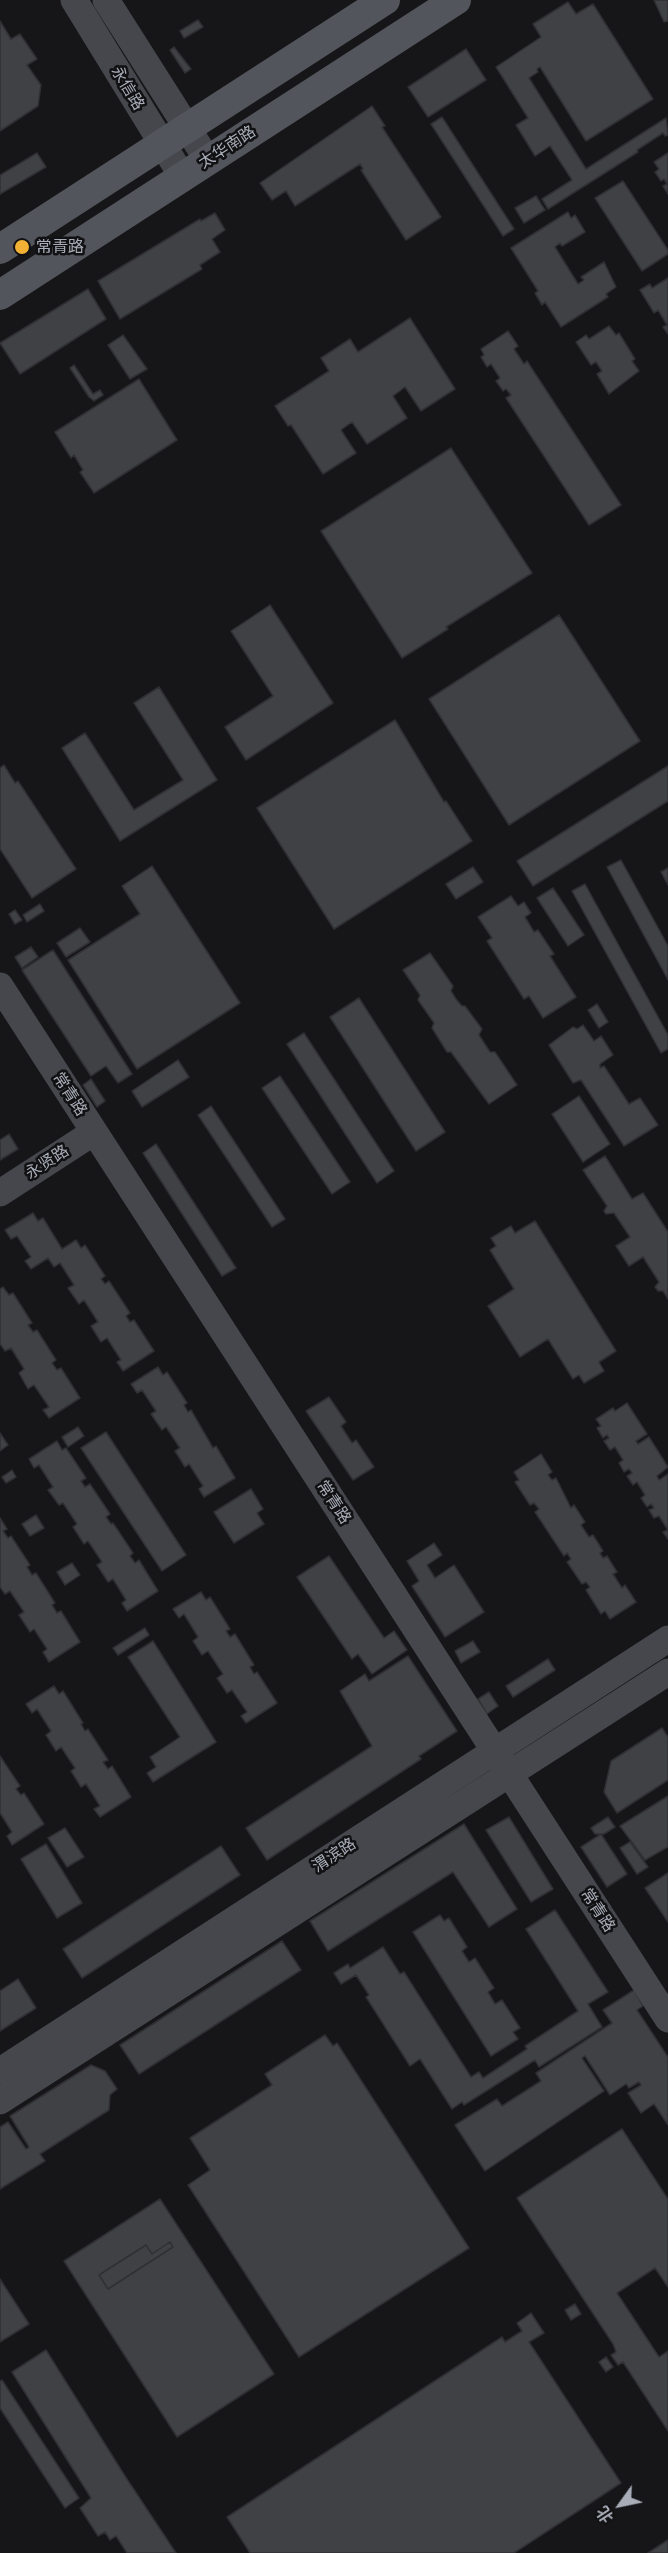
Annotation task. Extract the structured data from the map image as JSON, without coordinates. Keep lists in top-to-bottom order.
{
  "streets": {
    "main road": ["太华南路"],
    "street": [
      "永信路",
      "常青路",
      "永贤路",
      "渭滨路"
    ]
  },
  "crossings": [
    ["永信路", "太华南路"],
    ["常青路", "永贤路"],
    ["常青路", "渭滨路"]
  ],
  "places": ["常青路"],
  "north": "bottom left"
}
